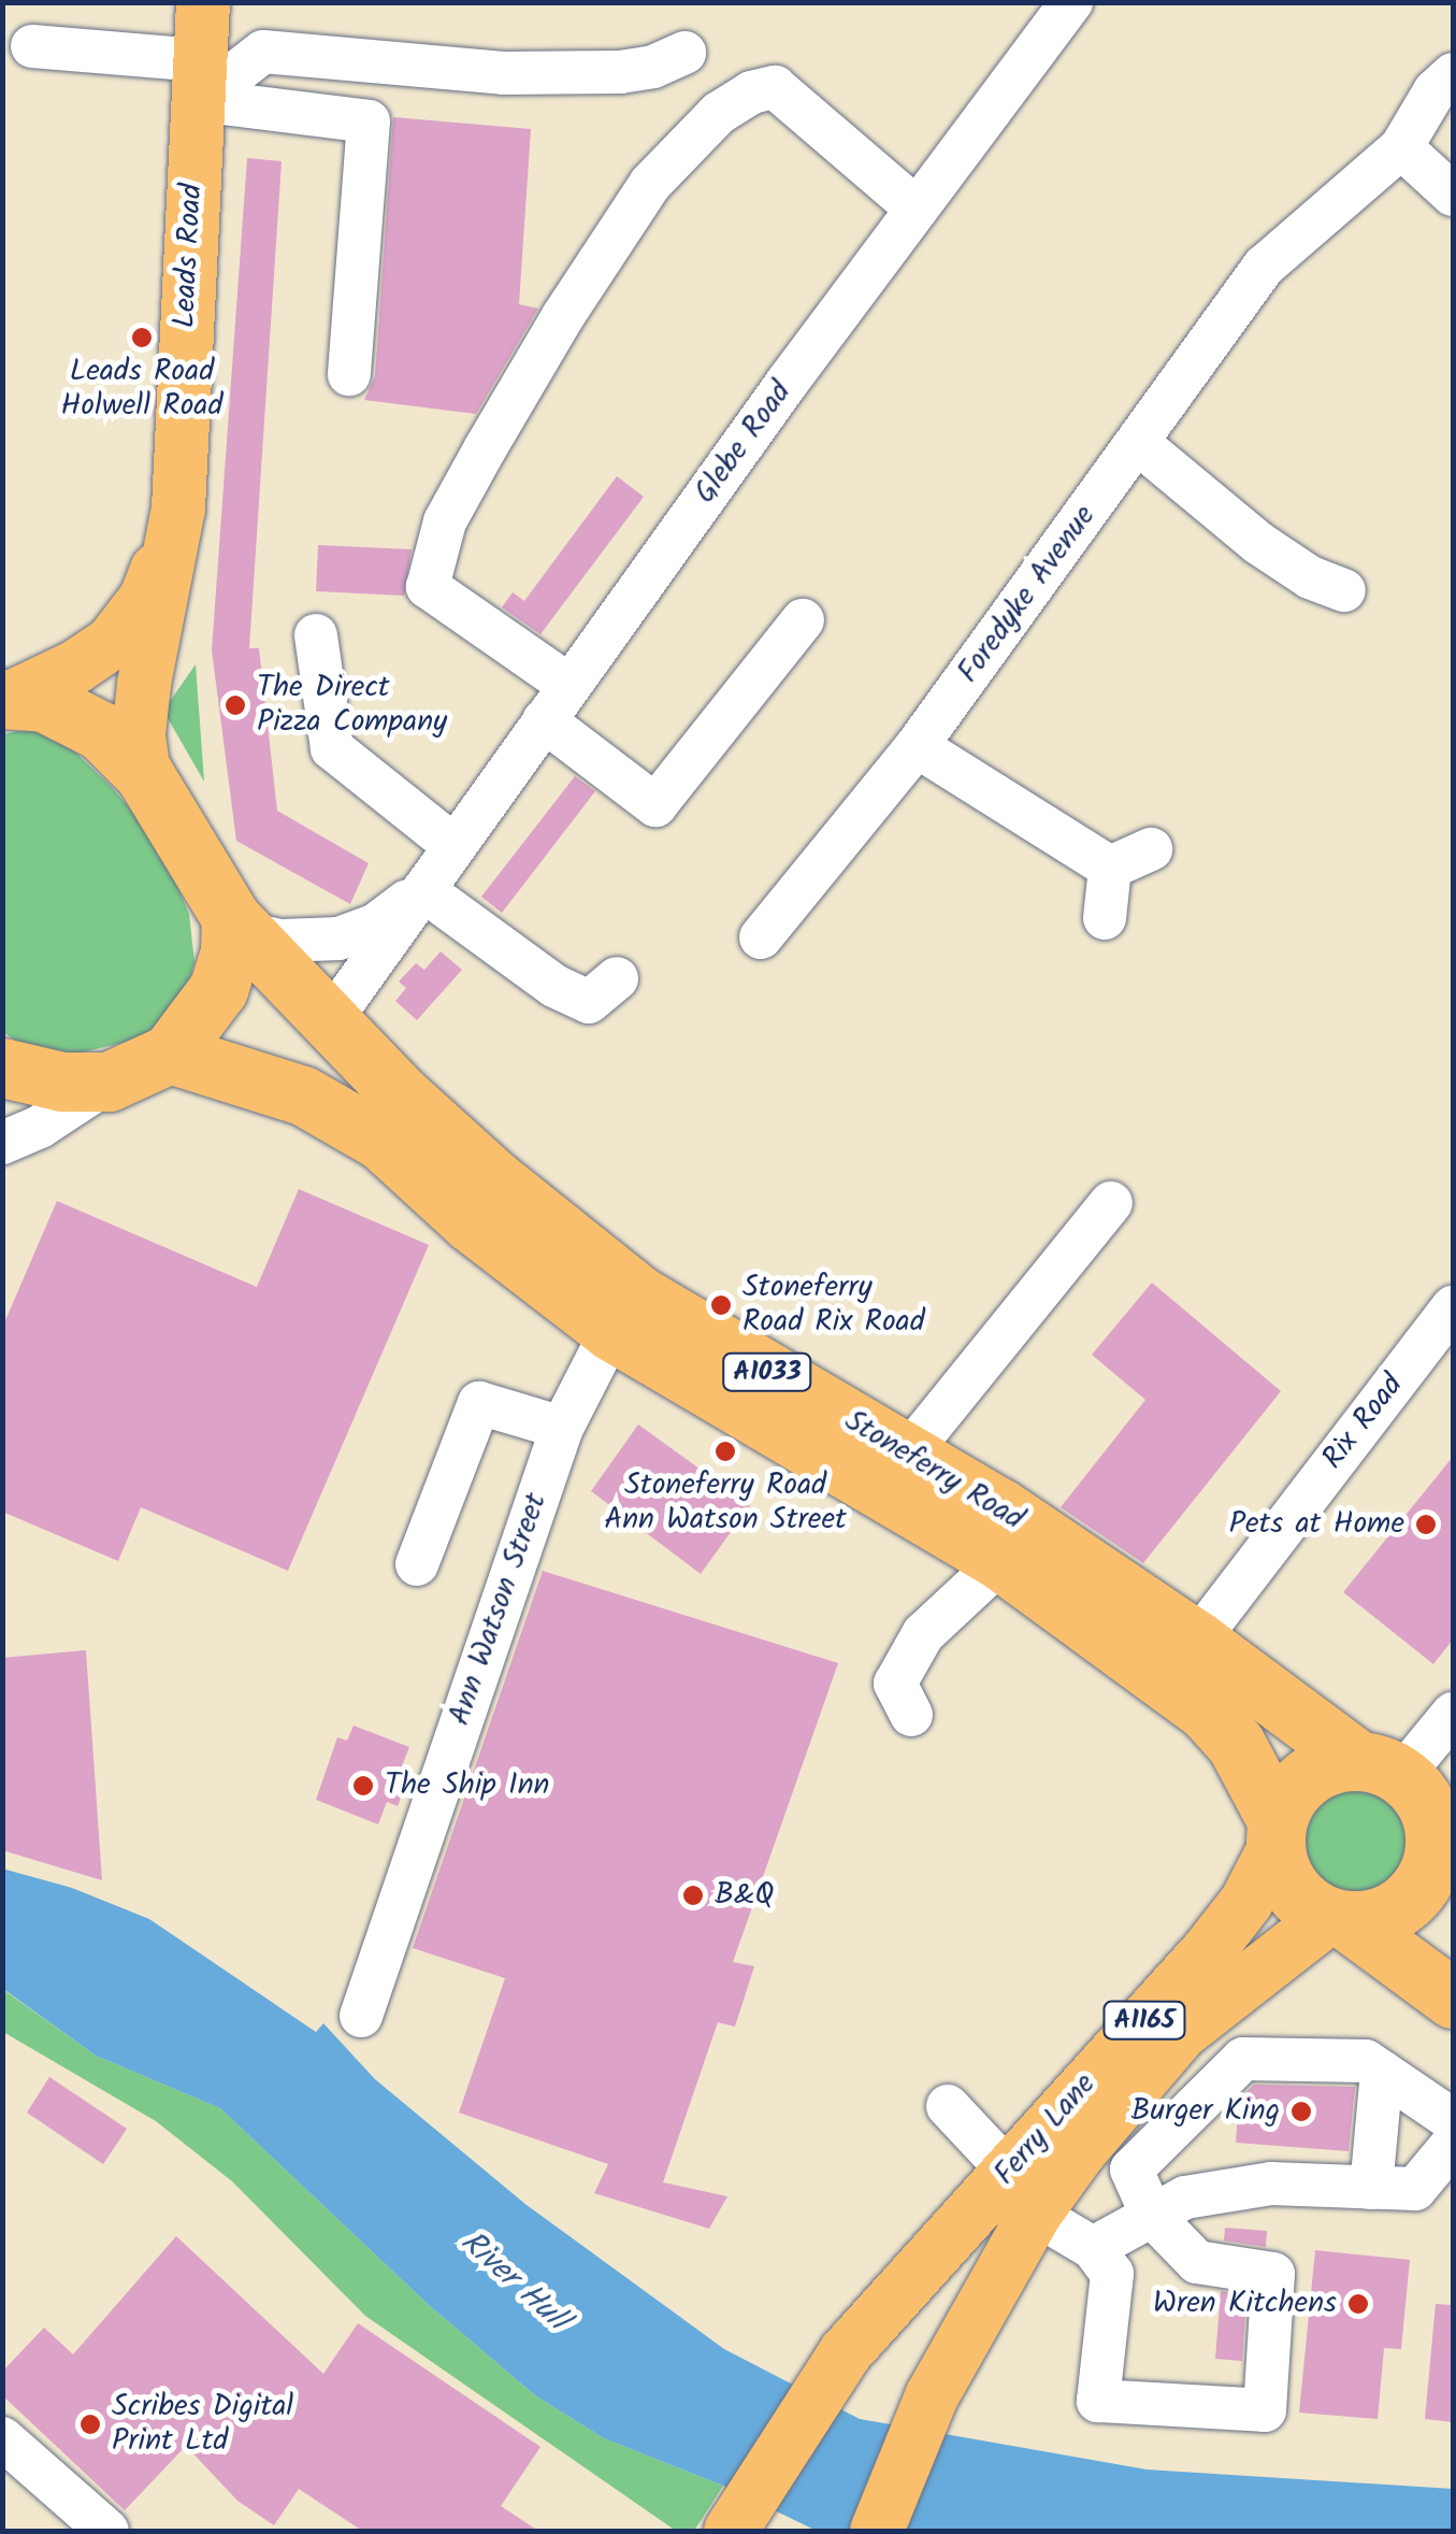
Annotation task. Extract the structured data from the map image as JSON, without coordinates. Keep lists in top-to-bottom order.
{
  "streets": {
    "highway": ["A1033", "Stoneferry Road"],
    "main road": ["Leads Road", "A1165", "Ferry Lane"],
    "street": [
      "Glebe Road",
      "Foredyke Avenue",
      "Rix Road",
      "Ann Watson Street"
    ]
  },
  "crossings": [
    ["Leads Road", "A1033"],
    ["Glebe Road", "A1033"],
    ["Glebe Road", "Stoneferry Road"],
    ["A1033", "Stoneferry Road"],
    ["Rix Road", "Stoneferry Road"],
    ["Stoneferry Road", "Ann Watson Street"],
    ["Stoneferry Road", "Ferry Lane"]
  ],
  "water": ["River Hull"],
  "places": [
    "Leads Road Holwell Road",
    "The Direct Pizza Company",
    "Stoneferry Road Rix Road",
    "Stoneferry Road Ann Watson Street",
    "Pets at Home",
    "The Ship Inn",
    "B&Q",
    "Burger King",
    "Wren Kitchens",
    "Scribes Digital Print Ltd"
  ]
}
